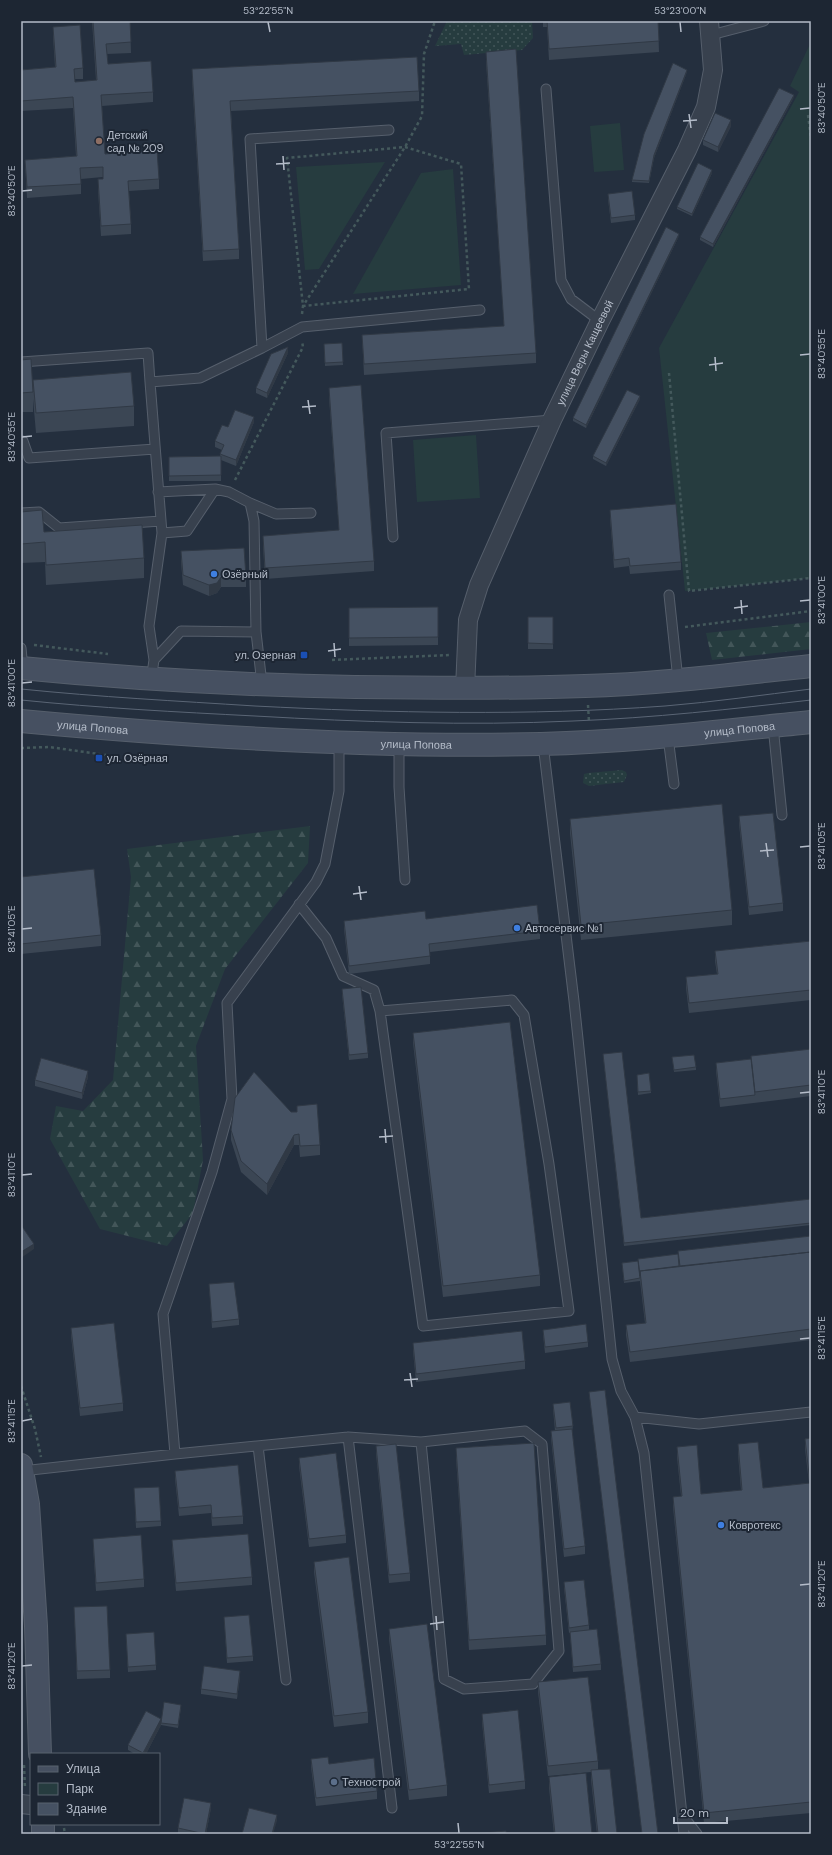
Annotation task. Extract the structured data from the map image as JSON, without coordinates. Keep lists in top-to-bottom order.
{
  "streets": {
    "main road": ["улица Попова"],
    "street": ["улица Веры Кащеевой"]
  },
  "places": {
    "other": [
      "Детский сад № 209",
      "Озёрный",
      "Автосервис №1",
      "Ковротекс",
      "Технострой"
    ],
    "transit": ["ул. Озерная", "ул. Озёрная"]
  },
  "legend": ["Улица", "Парк", "Здание"],
  "scale_bar": "20 m",
  "coordinates": [
    "53°22'55\"N",
    "53°23'00\"N",
    "83°40'50\"E",
    "83°40'55\"E",
    "83°41'00\"E",
    "83°41'05\"E",
    "83°41'10\"E",
    "83°41'15\"E",
    "83°41'20\"E"
  ]
}
